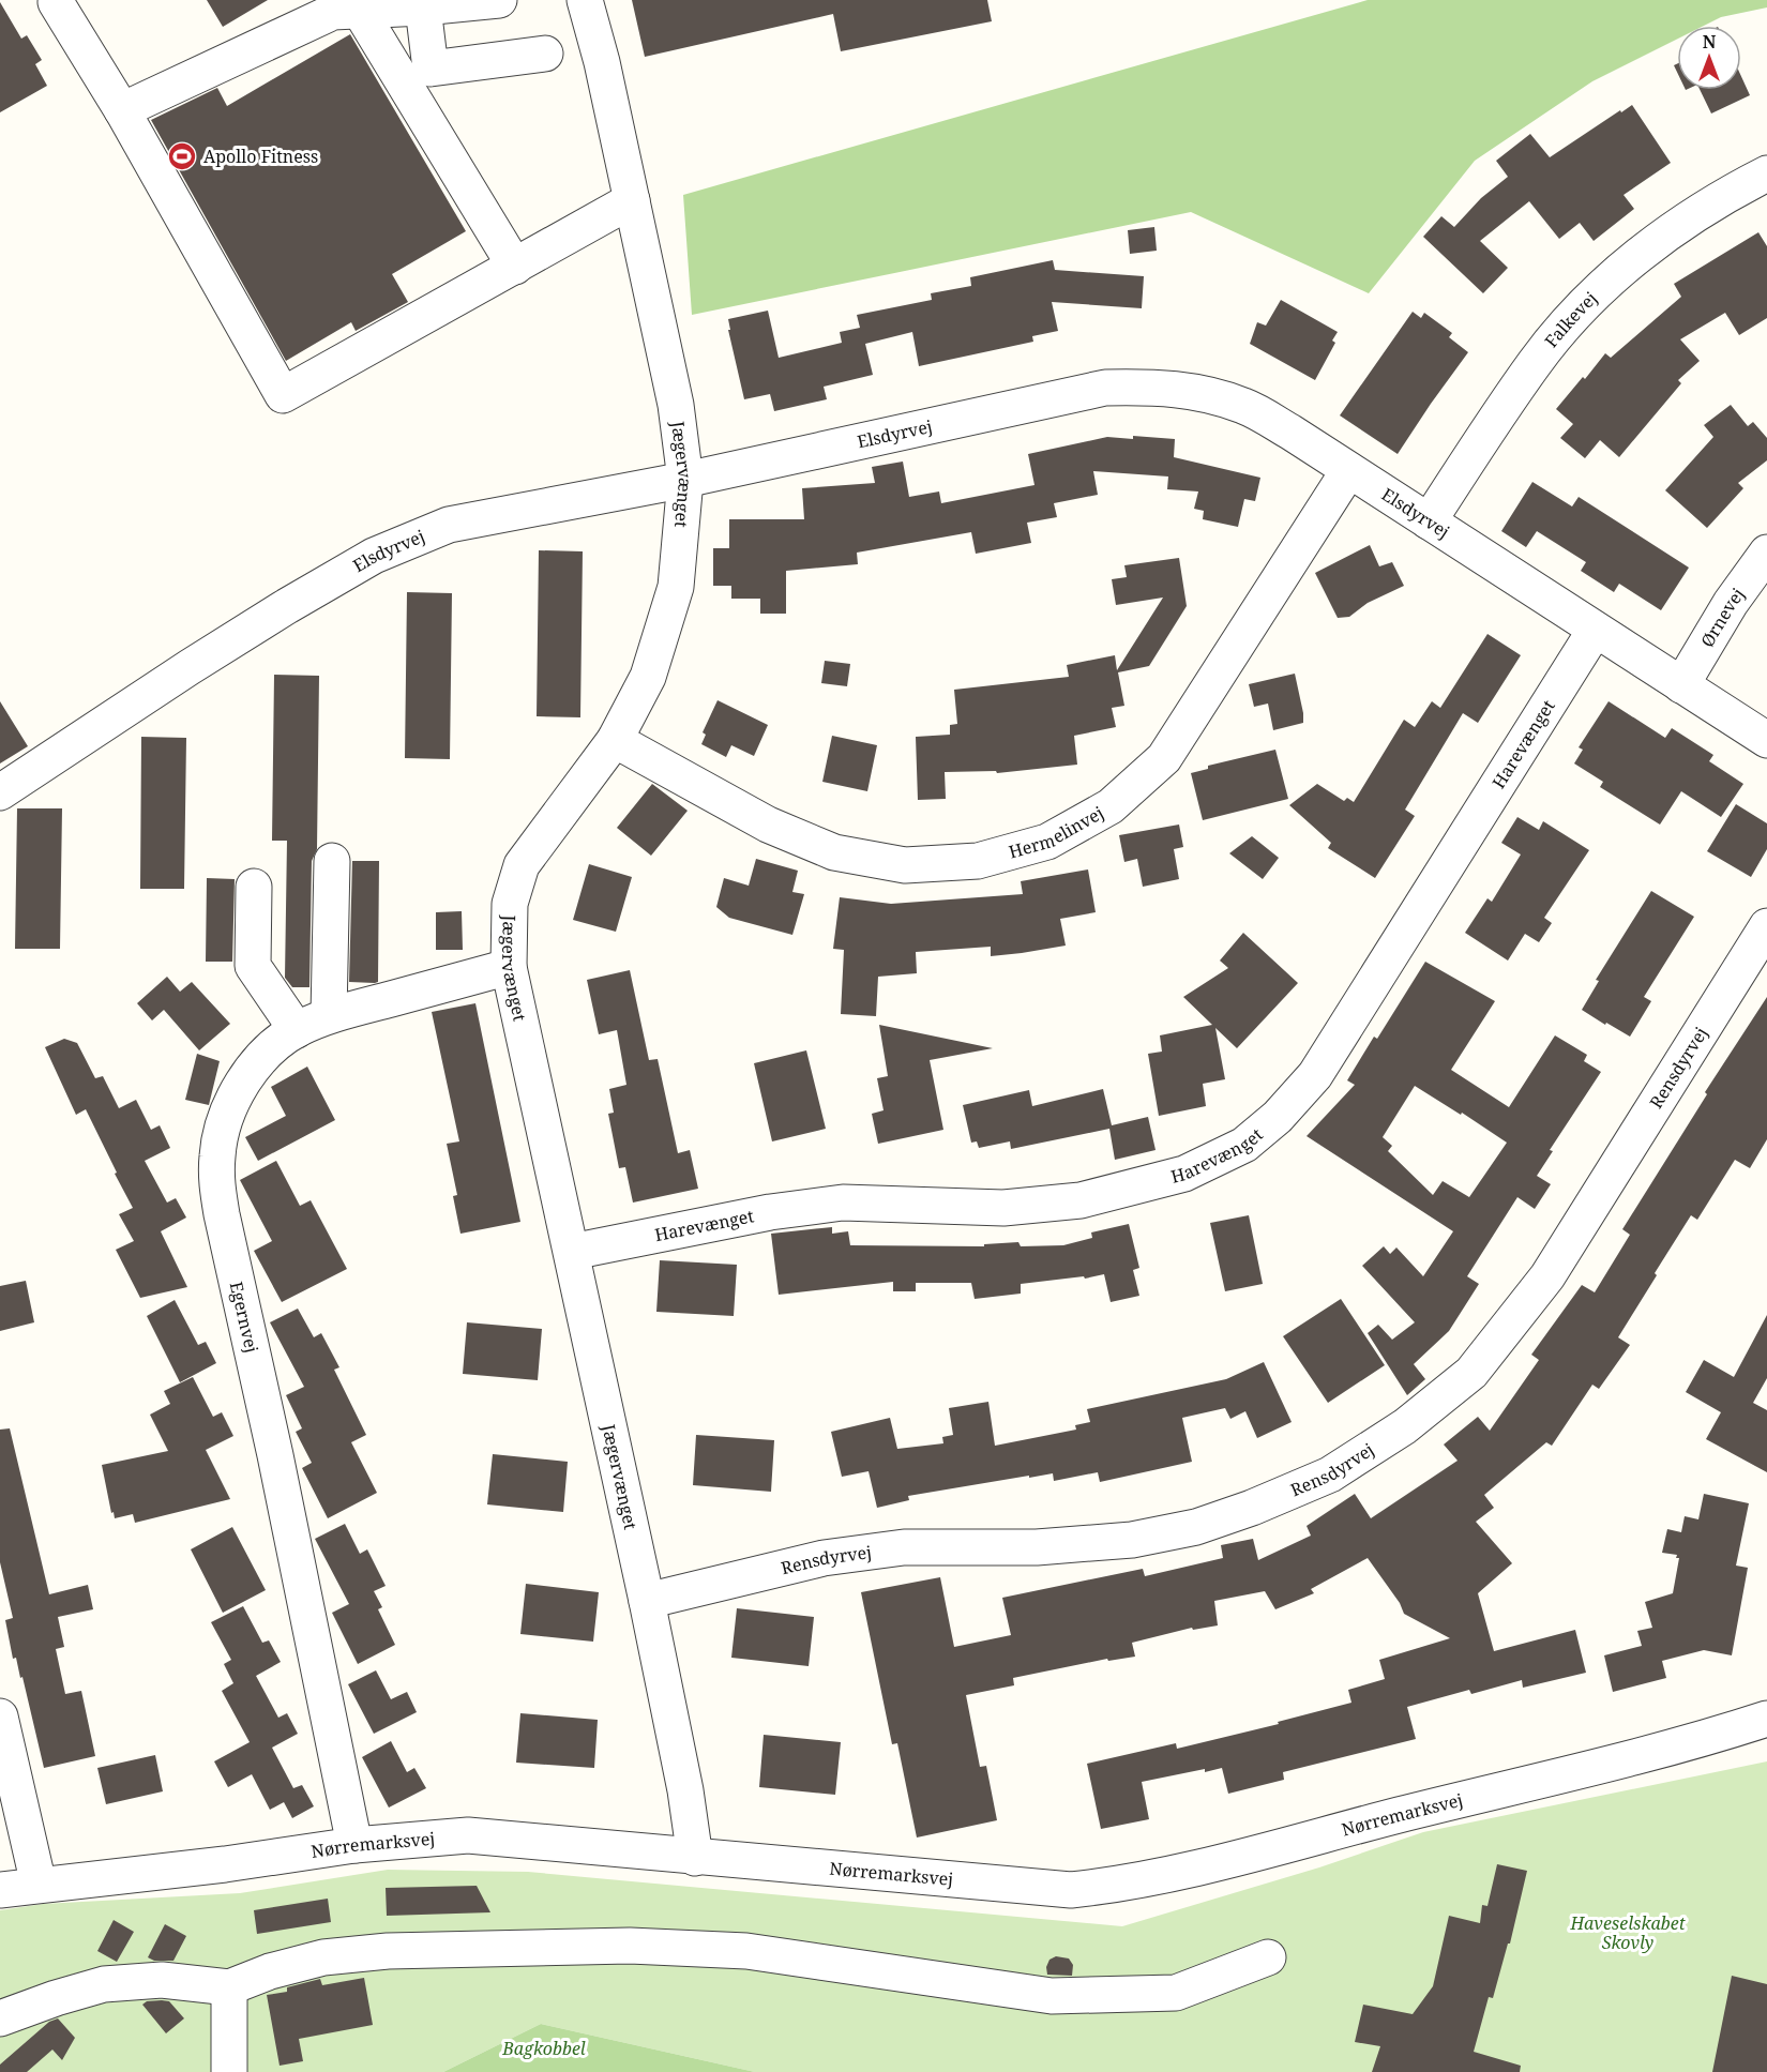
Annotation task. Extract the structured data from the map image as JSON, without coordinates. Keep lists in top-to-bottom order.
{
  "streets": {
    "street": [
      "Falkevej",
      "Elsdyrvej",
      "Jægervænget",
      "Ørnevej",
      "Harevænget",
      "Hermelinvej",
      "Rensdyrvej",
      "Egernvej",
      "Nørremarksvej"
    ]
  },
  "crossings": [
    ["Falkevej", "Elsdyrvej"],
    ["Elsdyrvej", "Jægervænget"],
    ["Elsdyrvej", "Ørnevej"],
    ["Elsdyrvej", "Harevænget"],
    ["Elsdyrvej", "Hermelinvej"],
    ["Jægervænget", "Harevænget"],
    ["Jægervænget", "Hermelinvej"],
    ["Jægervænget", "Rensdyrvej"],
    ["Jægervænget", "Egernvej"],
    ["Jægervænget", "Nørremarksvej"],
    ["Egernvej", "Nørremarksvej"]
  ],
  "parks": ["Haveselskabet Skovly", "Bagkobbel"],
  "places": {
    "sports": ["Apollo Fitness"]
  },
  "north": "top"
}
